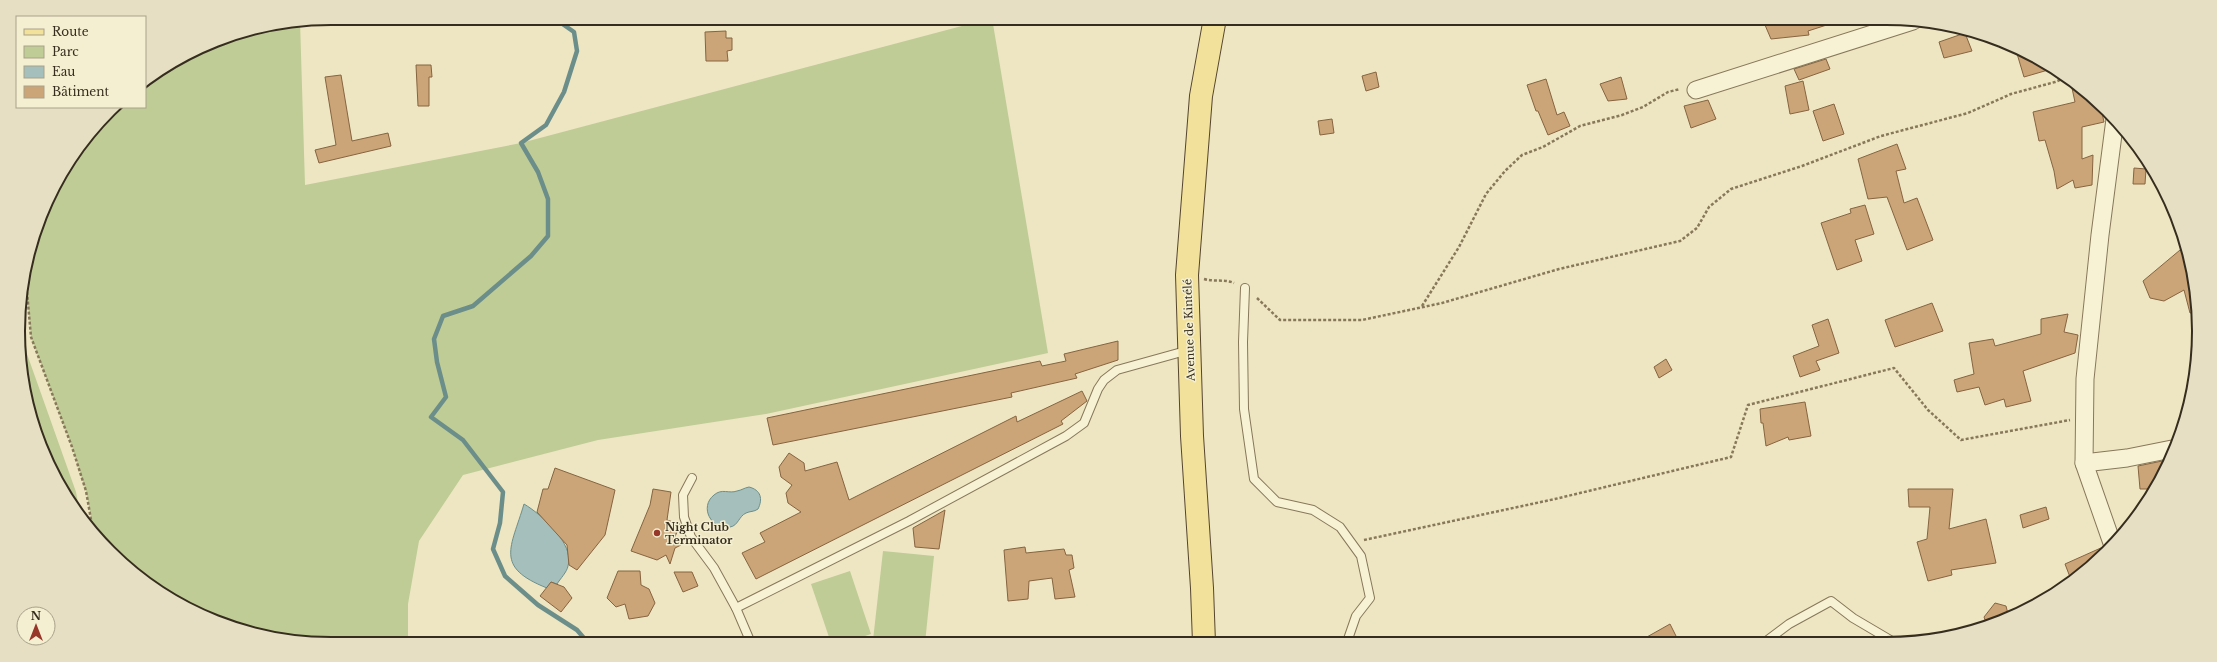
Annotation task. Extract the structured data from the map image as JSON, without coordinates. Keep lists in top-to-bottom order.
{
  "streets": {
    "main road": ["Avenue de Kintélé"]
  },
  "places": ["Night Club Terminator"],
  "legend": [
    "Route",
    "Parc",
    "Eau",
    "Bâtiment"
  ],
  "north": "top"
}
